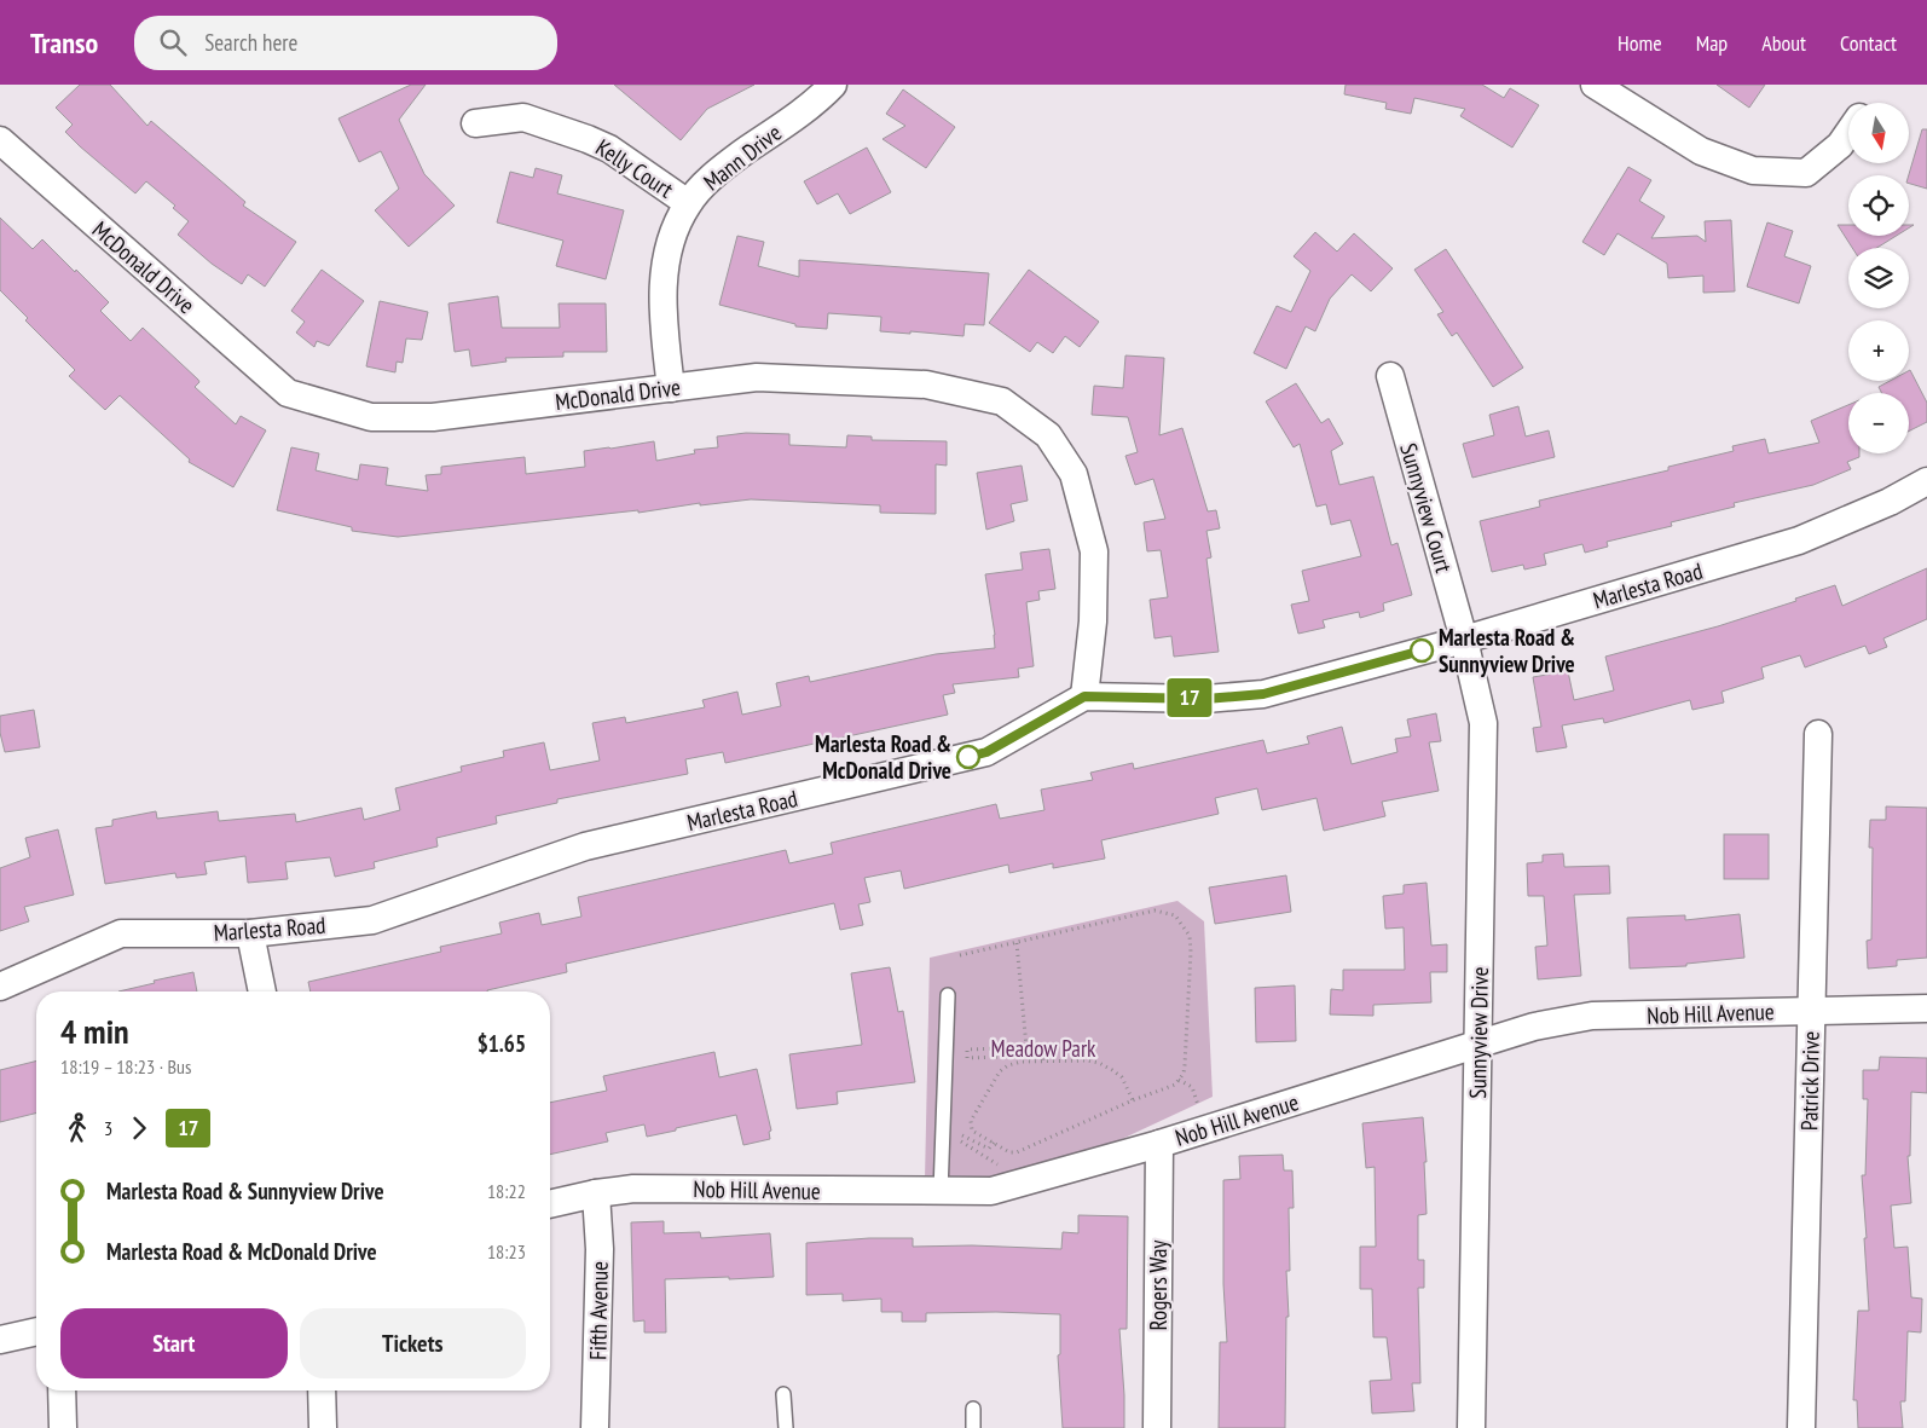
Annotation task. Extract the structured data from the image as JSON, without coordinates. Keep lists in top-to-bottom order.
{
  "streets": {
    "street": [
      "Mann Drive",
      "Kelly Court",
      "McDonald Drive",
      "Sunnyview Court",
      "Marlesta Road",
      "Nob Hill Avenue",
      "Sunnyview Drive",
      "Patrick Drive",
      "Rogers Way",
      "Fifth Avenue"
    ]
  },
  "crossings": [
    ["Mann Drive", "Kelly Court"],
    ["Mann Drive", "McDonald Drive"],
    ["McDonald Drive", "Marlesta Road"],
    ["Sunnyview Court", "Marlesta Road"],
    ["Sunnyview Court", "Sunnyview Drive"],
    ["Marlesta Road", "Sunnyview Drive"],
    ["Nob Hill Avenue", "Sunnyview Drive"],
    ["Nob Hill Avenue", "Patrick Drive"],
    ["Nob Hill Avenue", "Rogers Way"],
    ["Nob Hill Avenue", "Fifth Avenue"]
  ],
  "parks": ["Meadow Park"],
  "places": ["Marlesta Road & Sunnyview Drive", "Marlesta Road & McDonald Drive"],
  "lines": ["bus line 17"],
  "north": "bottom",
  "page": {
    "header": "Transo",
    "search": "Search here",
    "nav": [
      "Home",
      "Map",
      "About",
      "Contact"
    ],
    "on_map": "17",
    "map_buttons": ["+", "−"],
    "heading": ["4 min", "18:19 – 18:23 · Bus", "$1.65"],
    "legs": ["3", "17"],
    "list": [
      {
        "name": "Marlesta Road & Sunnyview Drive",
        "value": "18:22"
      },
      {
        "name": "Marlesta Road & McDonald Drive",
        "value": "18:23"
      }
    ],
    "buttons": ["Start", "Tickets"]
  }
}
